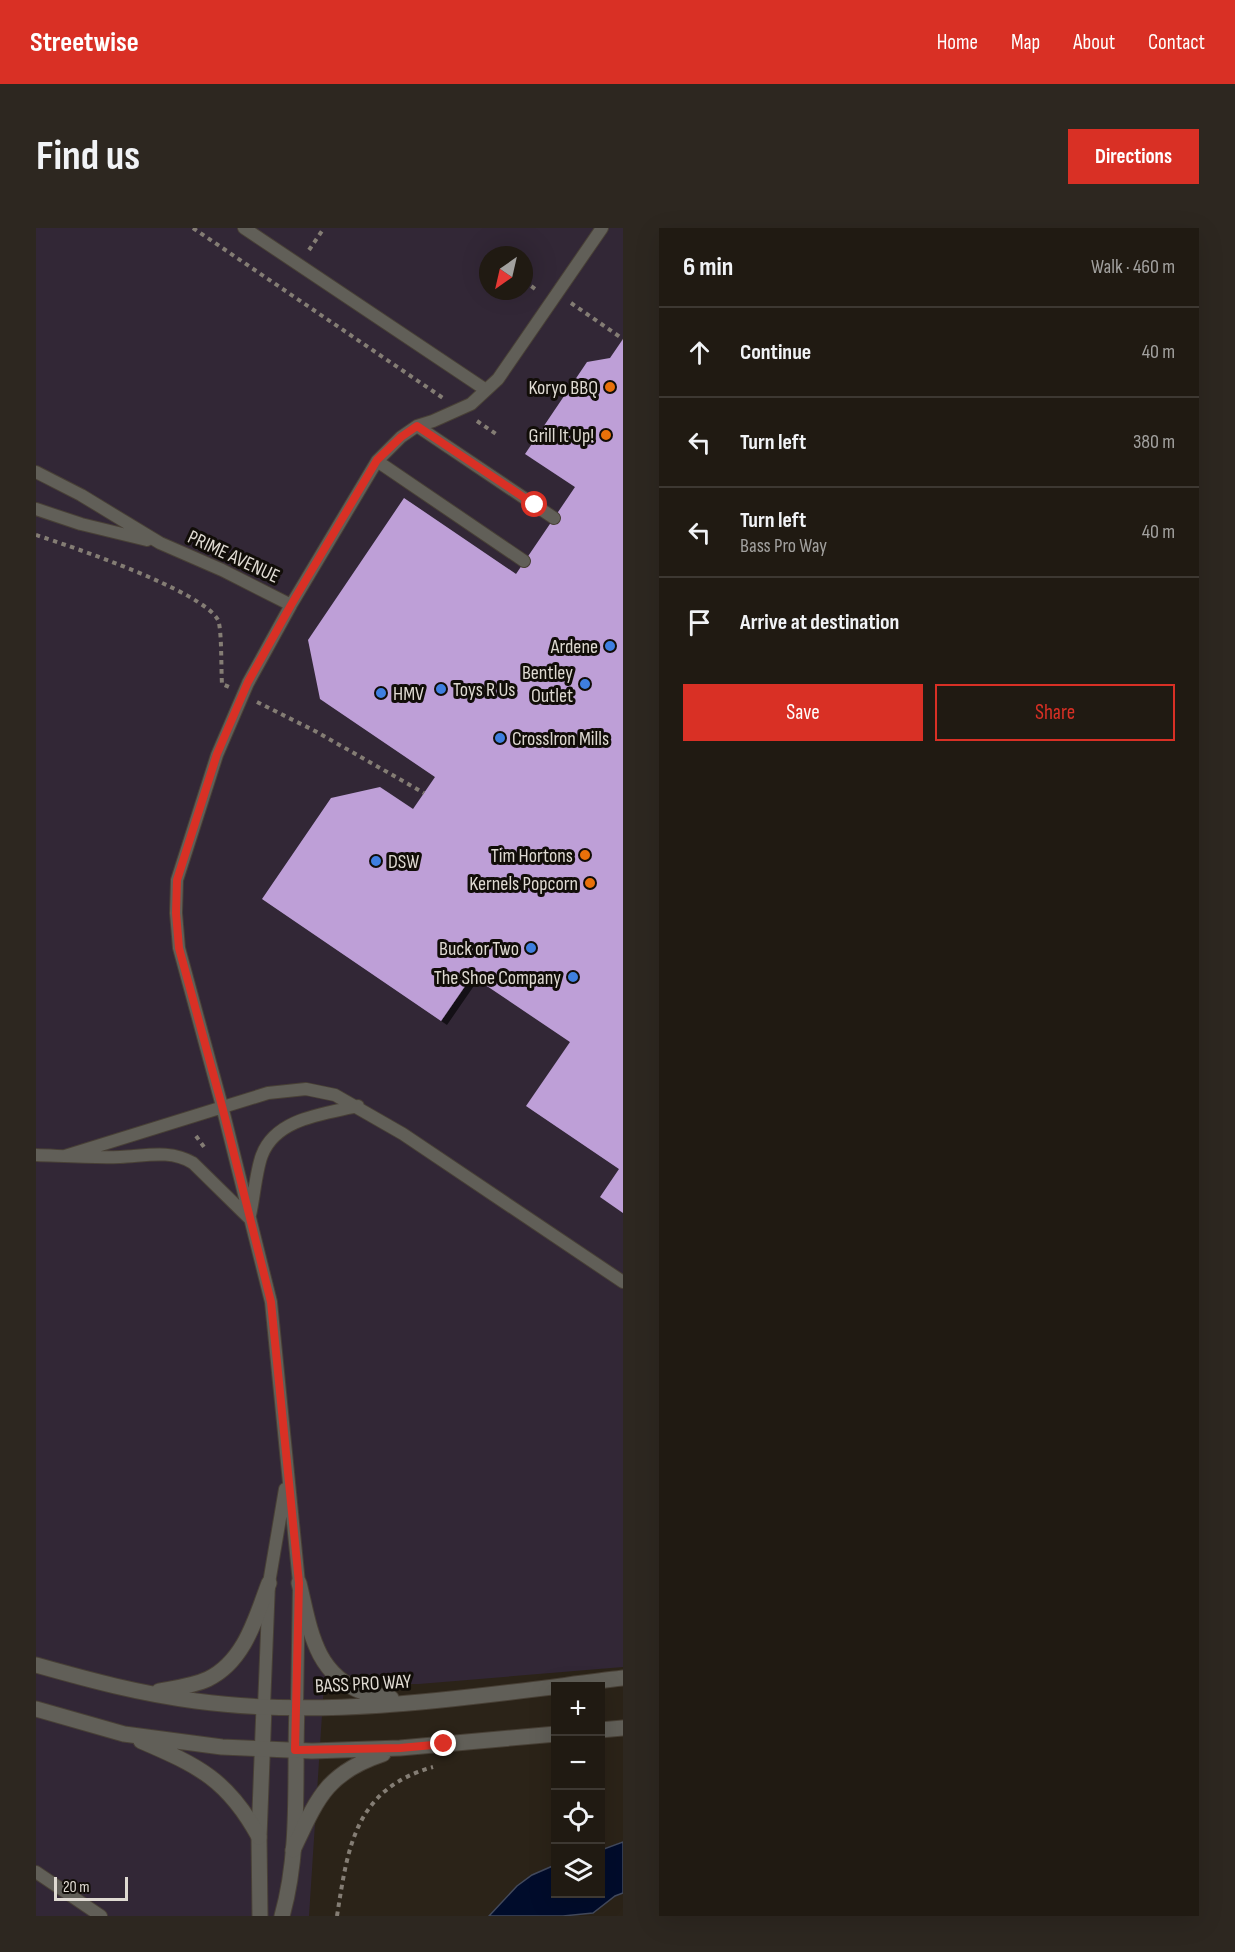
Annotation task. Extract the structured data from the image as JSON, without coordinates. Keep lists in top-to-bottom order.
{
  "streets": {
    "street": ["BASS PRO WAY"],
    "lane": ["PRIME AVENUE"]
  },
  "places": [
    "Koryo BBQ",
    "Grill It Up!",
    "Ardene",
    "Bentley Outlet",
    "Toys R Us",
    "HMV",
    "CrossIron Mills",
    "Tim Hortons",
    "DSW",
    "Kernels Popcorn",
    "Buck or Two",
    "The Shoe Company"
  ],
  "scale_bar": "20 m",
  "north": "bottom left",
  "page": {
    "header": "Streetwise",
    "nav": [
      "Home",
      "Map",
      "About",
      "Contact"
    ],
    "buttons": [
      "Directions",
      ["Save", "Share"]
    ],
    "title": "Find us",
    "heading": ["6 min", "Walk · 460 m"],
    "list": [
      ["Continue", "40 m"],
      ["Turn left", "380 m"],
      ["Turn left", "Bass Pro Way", "40 m"],
      "Arrive at destination"
    ],
    "map_buttons": ["+", "−"],
    "scale": "20 m"
  }
}
